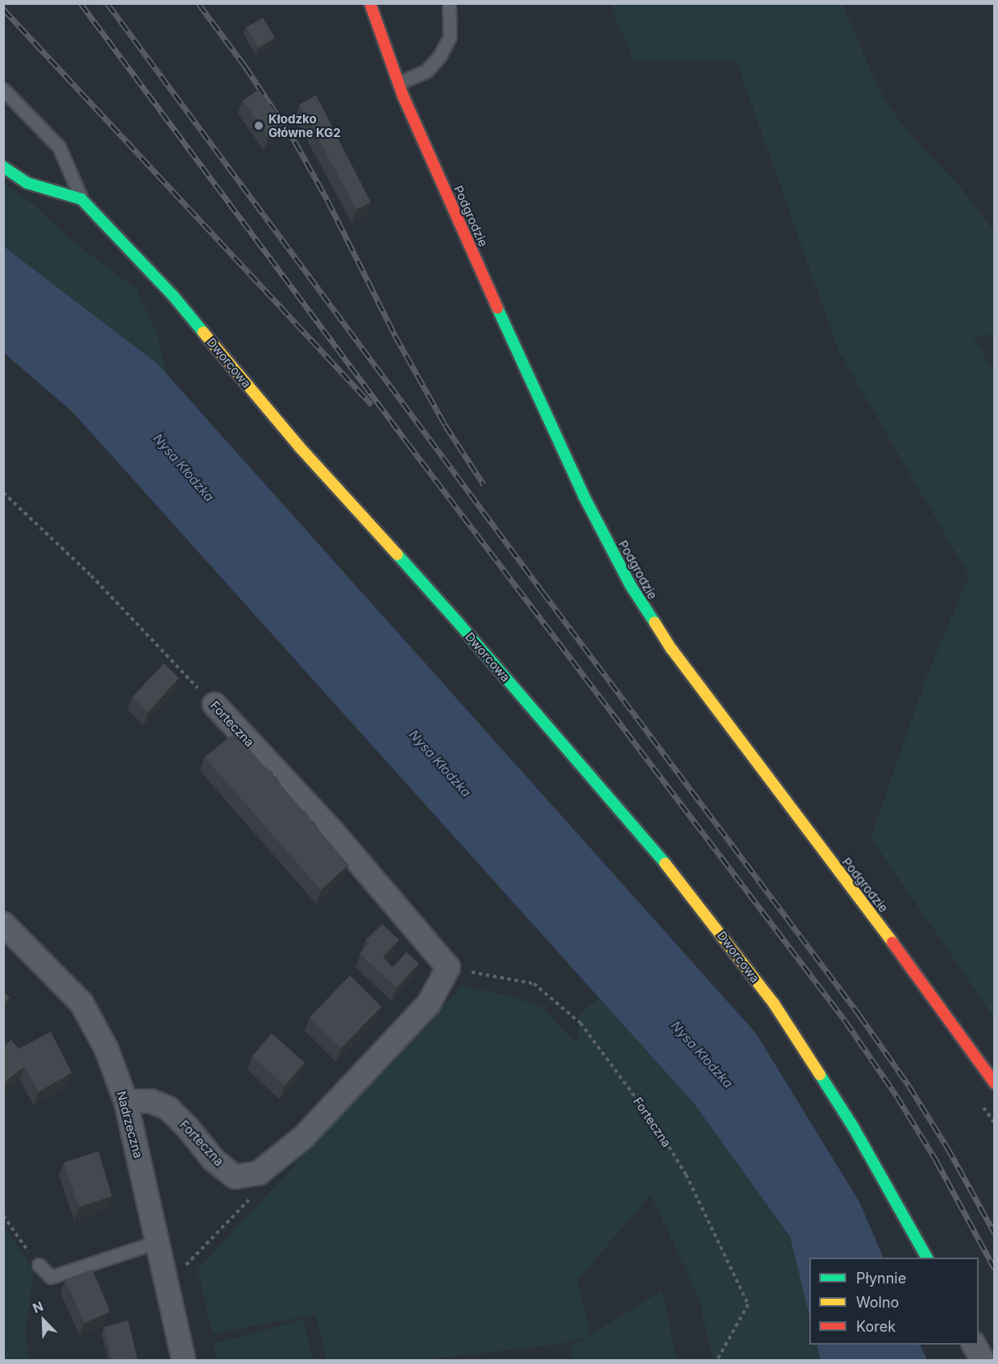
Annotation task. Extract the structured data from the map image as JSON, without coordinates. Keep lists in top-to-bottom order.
{
  "streets": {
    "street": [
      "Podgrodzie",
      "Dworcowa",
      "Forteczna",
      "Nadrzeczna"
    ]
  },
  "crossings": [
    ["Forteczna", "Nadrzeczna"]
  ],
  "water": ["Nysa Kłodzka"],
  "places": ["Kłodzko Główne KG2"],
  "legend": ["Płynnie", "Wolno", "Korek"],
  "north": "top left"
}
